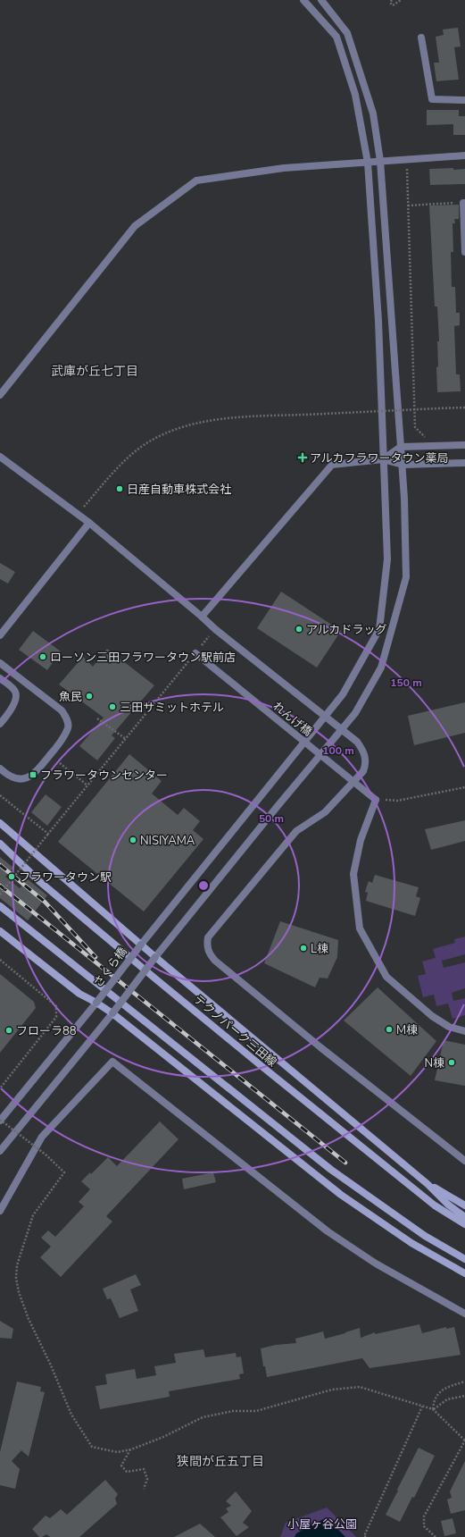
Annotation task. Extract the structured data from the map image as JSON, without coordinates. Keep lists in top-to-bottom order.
{
  "streets": {
    "main road": ["テクノパーク三田線"],
    "street": ["れんげ橋", "さくら橋"]
  },
  "districts": ["武庫が丘七丁目", "狭間が丘五丁目"],
  "parks": ["小屋ヶ谷公園"],
  "places": {
    "health": ["アルカフラワータウン薬局"],
    "other": [
      "日産自動車株式会社",
      "アルカドラッグ",
      "ローソン三田フラワータウン駅前店",
      "魚民",
      "三田サミットホテル",
      "NISIYAMA",
      "フラワータウン駅",
      "L棟",
      "M棟",
      "フローラ88",
      "N棟"
    ],
    "transit": ["フラワータウンセンター"]
  },
  "rings": ["150 m", "100 m", "50 m"]
}
